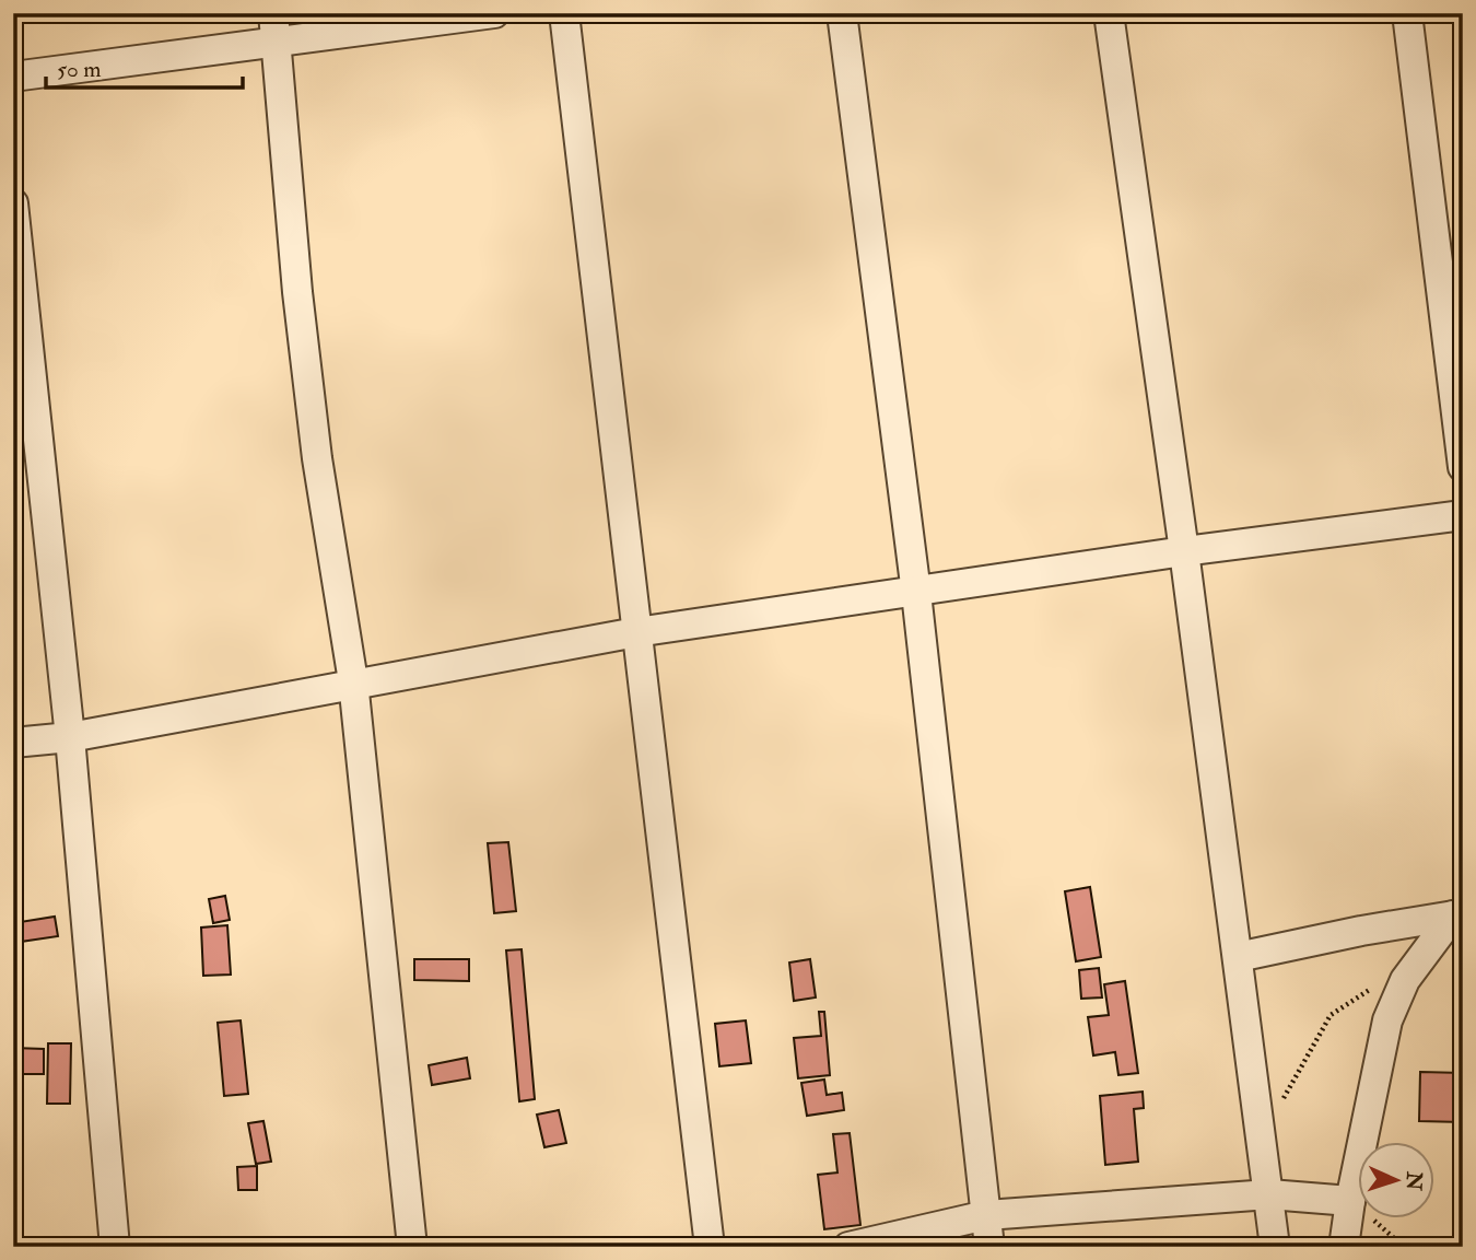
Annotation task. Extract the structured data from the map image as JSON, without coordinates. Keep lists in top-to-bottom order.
{
  "scale_bar": "50 m",
  "north": "right"
}
